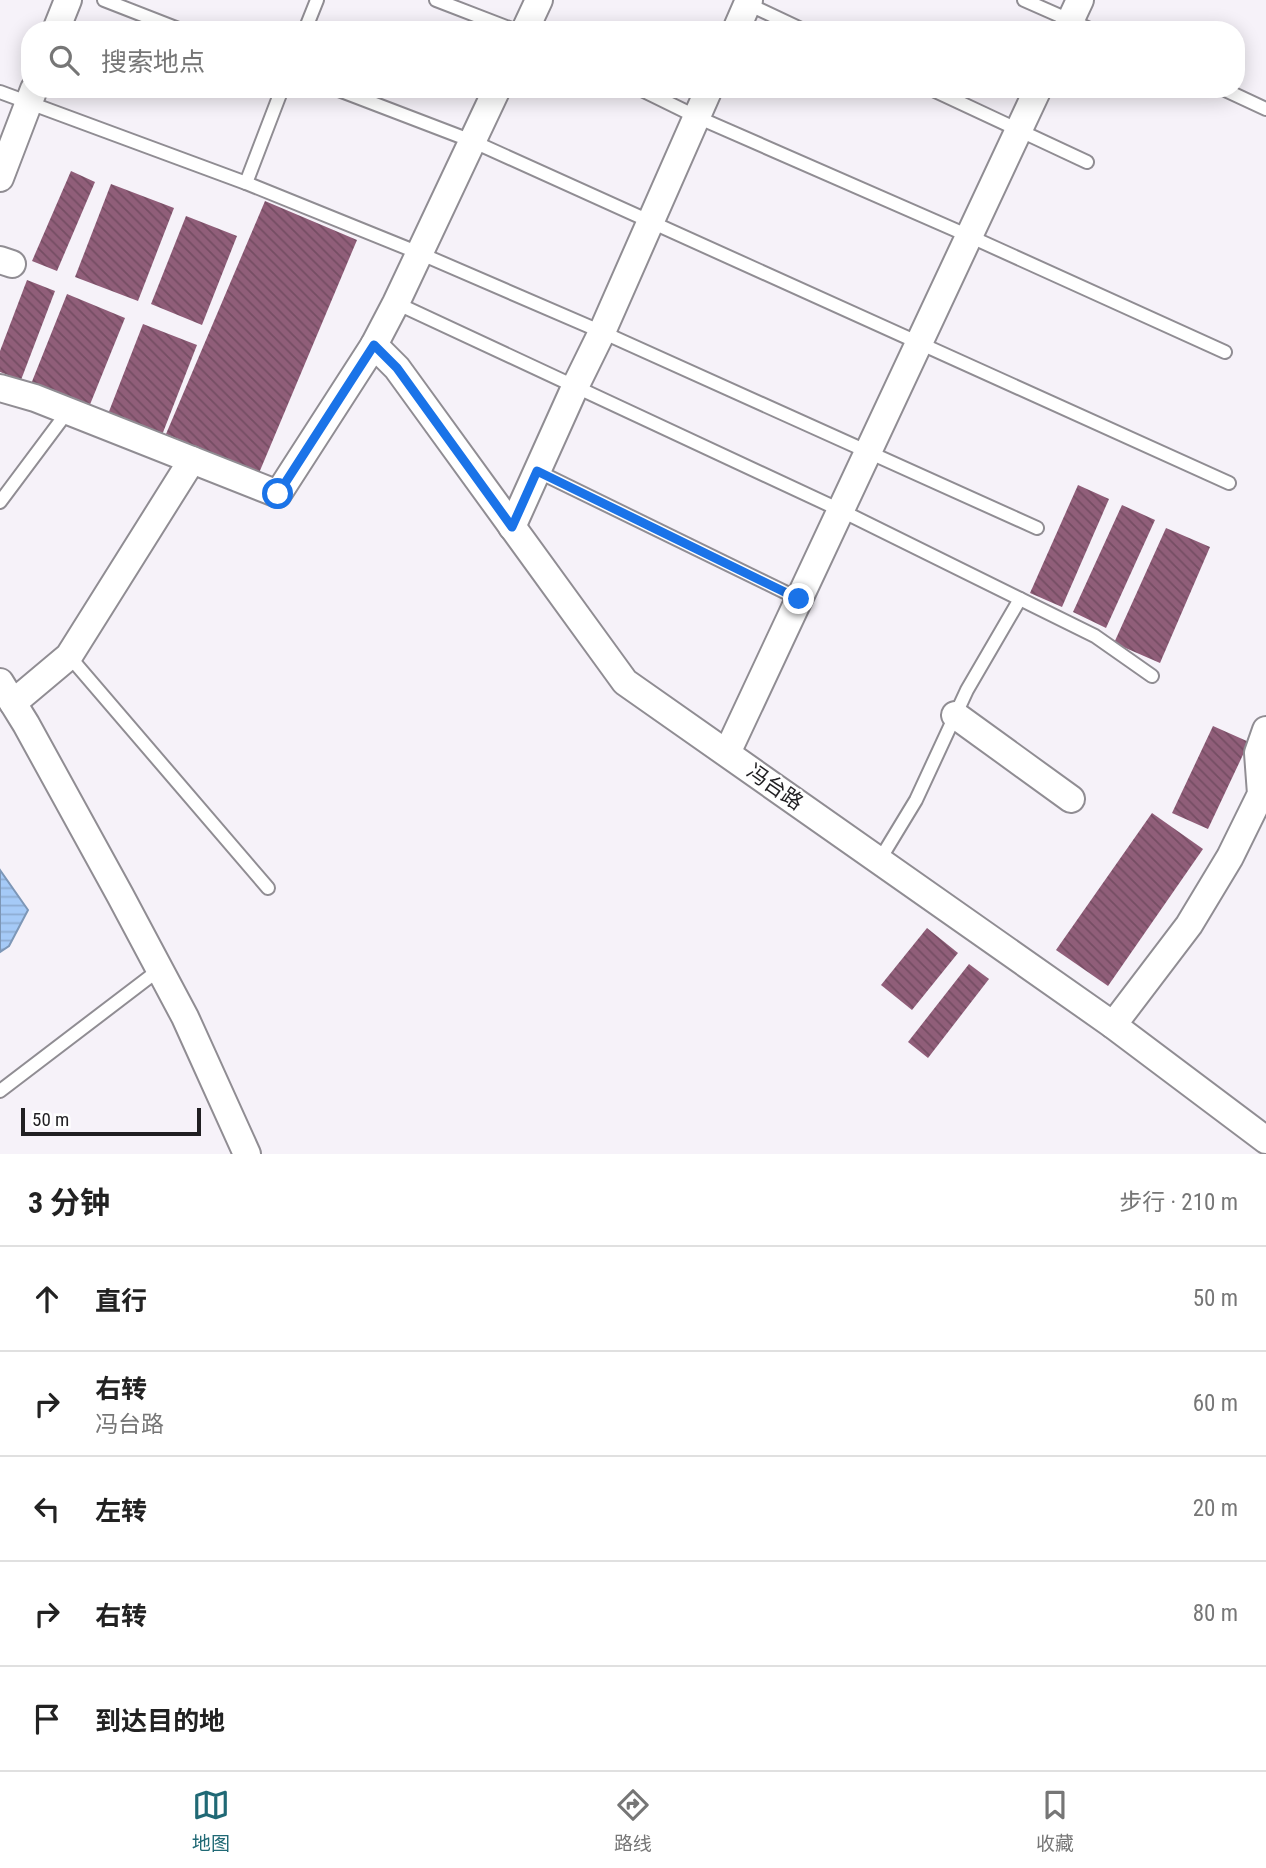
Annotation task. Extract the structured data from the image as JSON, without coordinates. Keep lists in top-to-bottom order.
{
  "streets": {
    "street": ["冯台路"]
  },
  "scale_bar": "50 m",
  "page": {
    "search": "搜索地点",
    "scale": "50 m",
    "heading": ["3 分钟", "步行 · 210 m"],
    "list": [
      ["直行", "50 m"],
      ["右转", "冯台路", "60 m"],
      ["左转", "20 m"],
      ["右转", "80 m"],
      "到达目的地"
    ],
    "nav": ["地图", "路线", "收藏"]
  }
}
